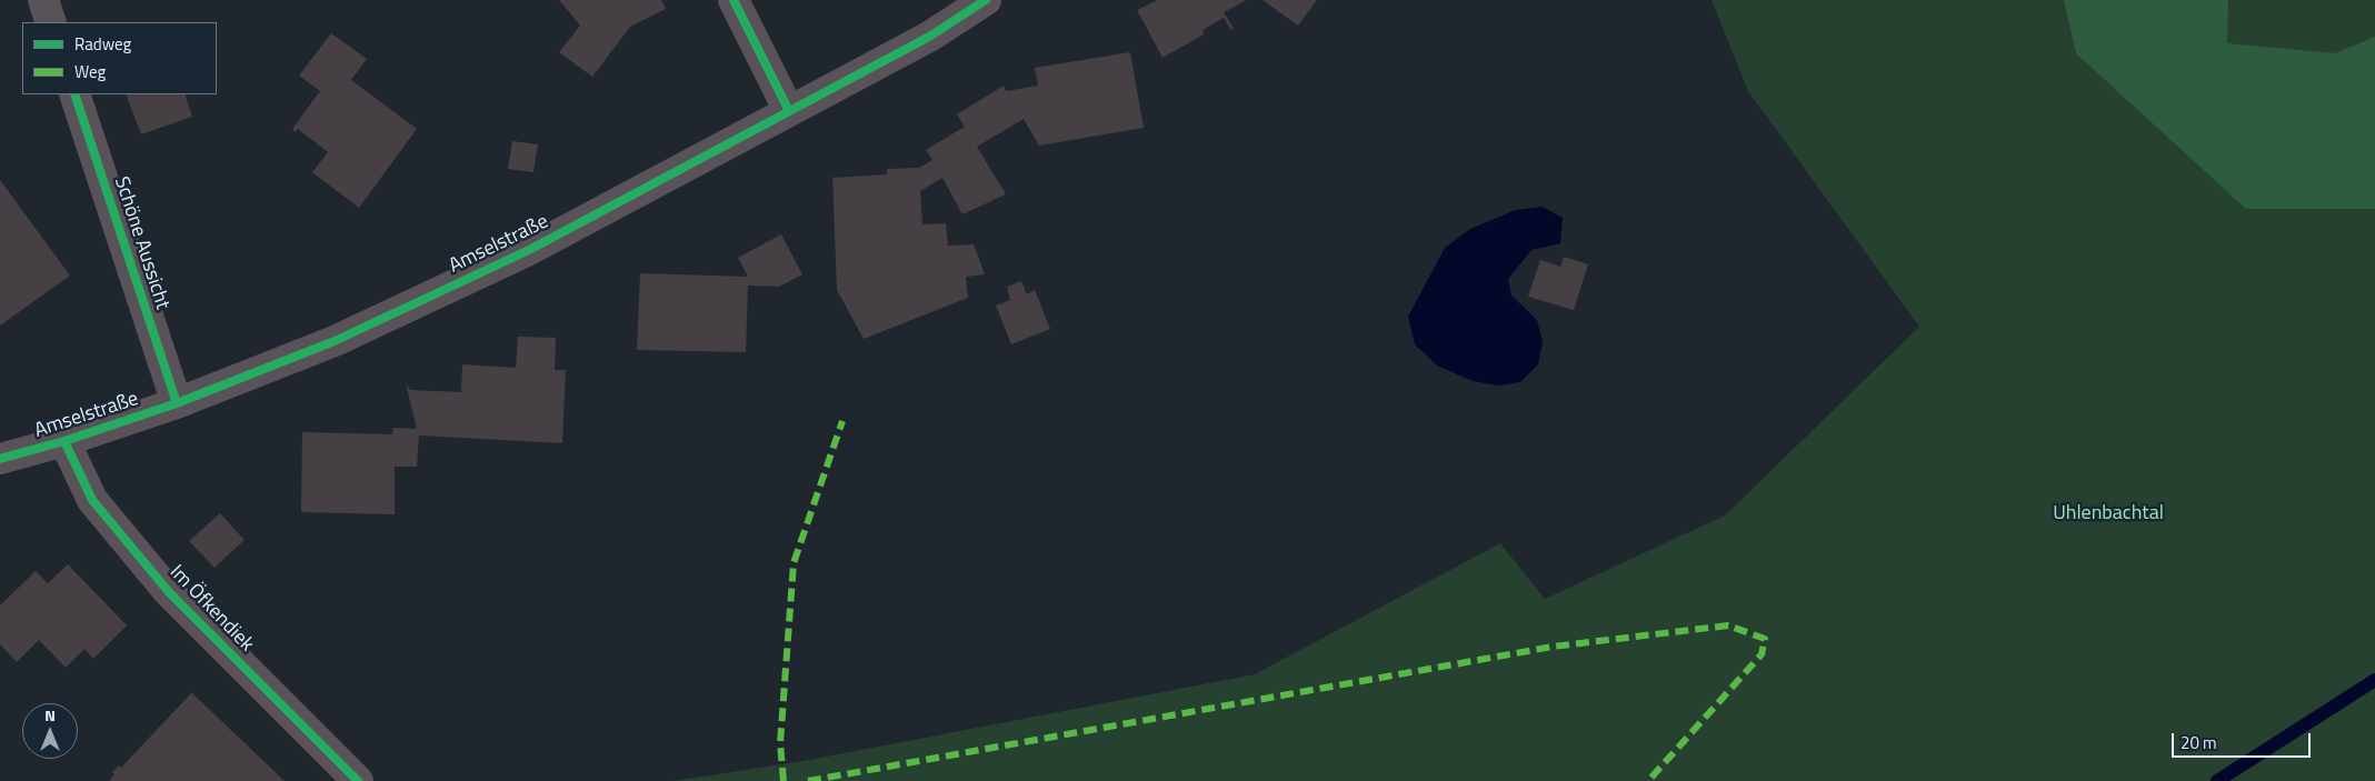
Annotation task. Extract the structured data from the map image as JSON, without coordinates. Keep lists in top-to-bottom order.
{
  "streets": {
    "street": ["Schöne Aussicht", "Amselstraße", "Im Öfkendiek"]
  },
  "crossings": [
    ["Schöne Aussicht", "Amselstraße"],
    ["Amselstraße", "Im Öfkendiek"]
  ],
  "parks": ["Uhlenbachtal"],
  "legend": ["Radweg", "Weg"],
  "scale_bar": "20 m",
  "north": "top"
}
